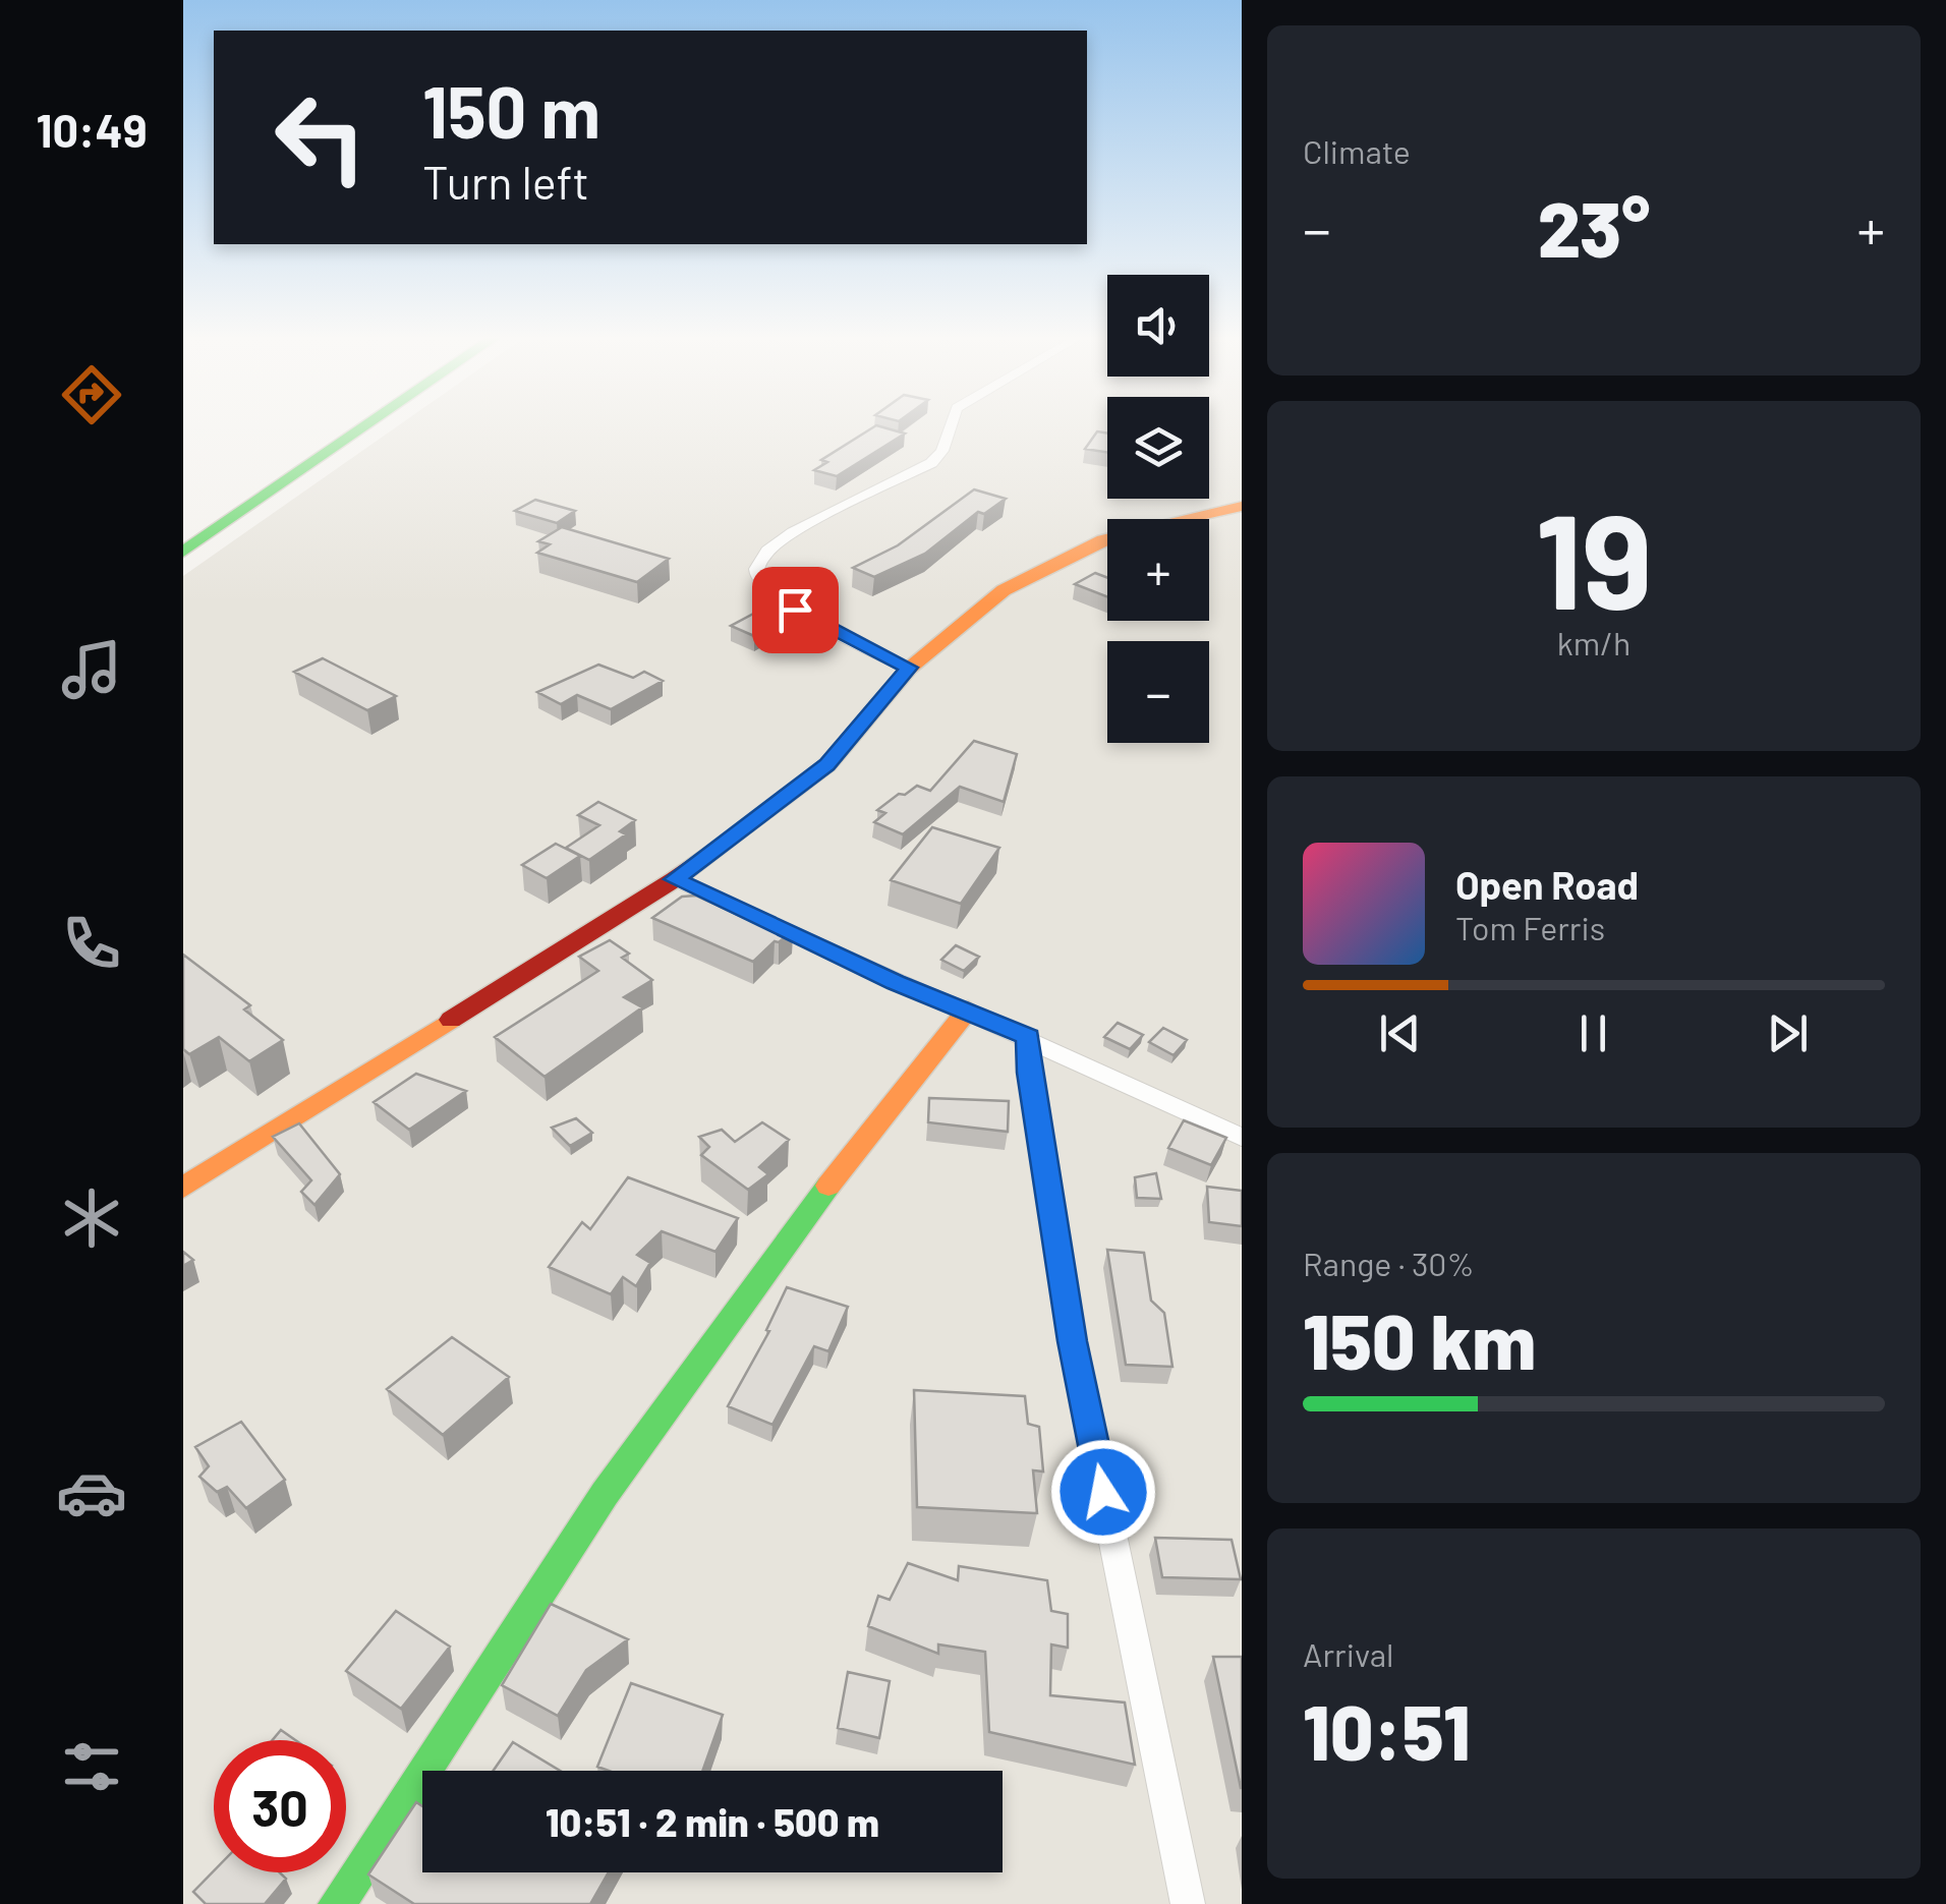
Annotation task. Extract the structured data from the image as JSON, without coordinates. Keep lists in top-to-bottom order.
{
  "page": {
    "tabs": "10:49",
    "tile": [
      "Climate",
      ["19", "km/h"],
      ["Range · 30%", "150 km"],
      ["Arrival", "10:51"]
    ],
    "turn": ["150 m", "Turn left"],
    "heat": ["−", "23°", "+"],
    "map_buttons": ["+", "−"],
    "song": ["Open Road", "Tom Ferris"],
    "limit": "30",
    "trip": "10:51 · 2 min · 500 m"
  }
}
